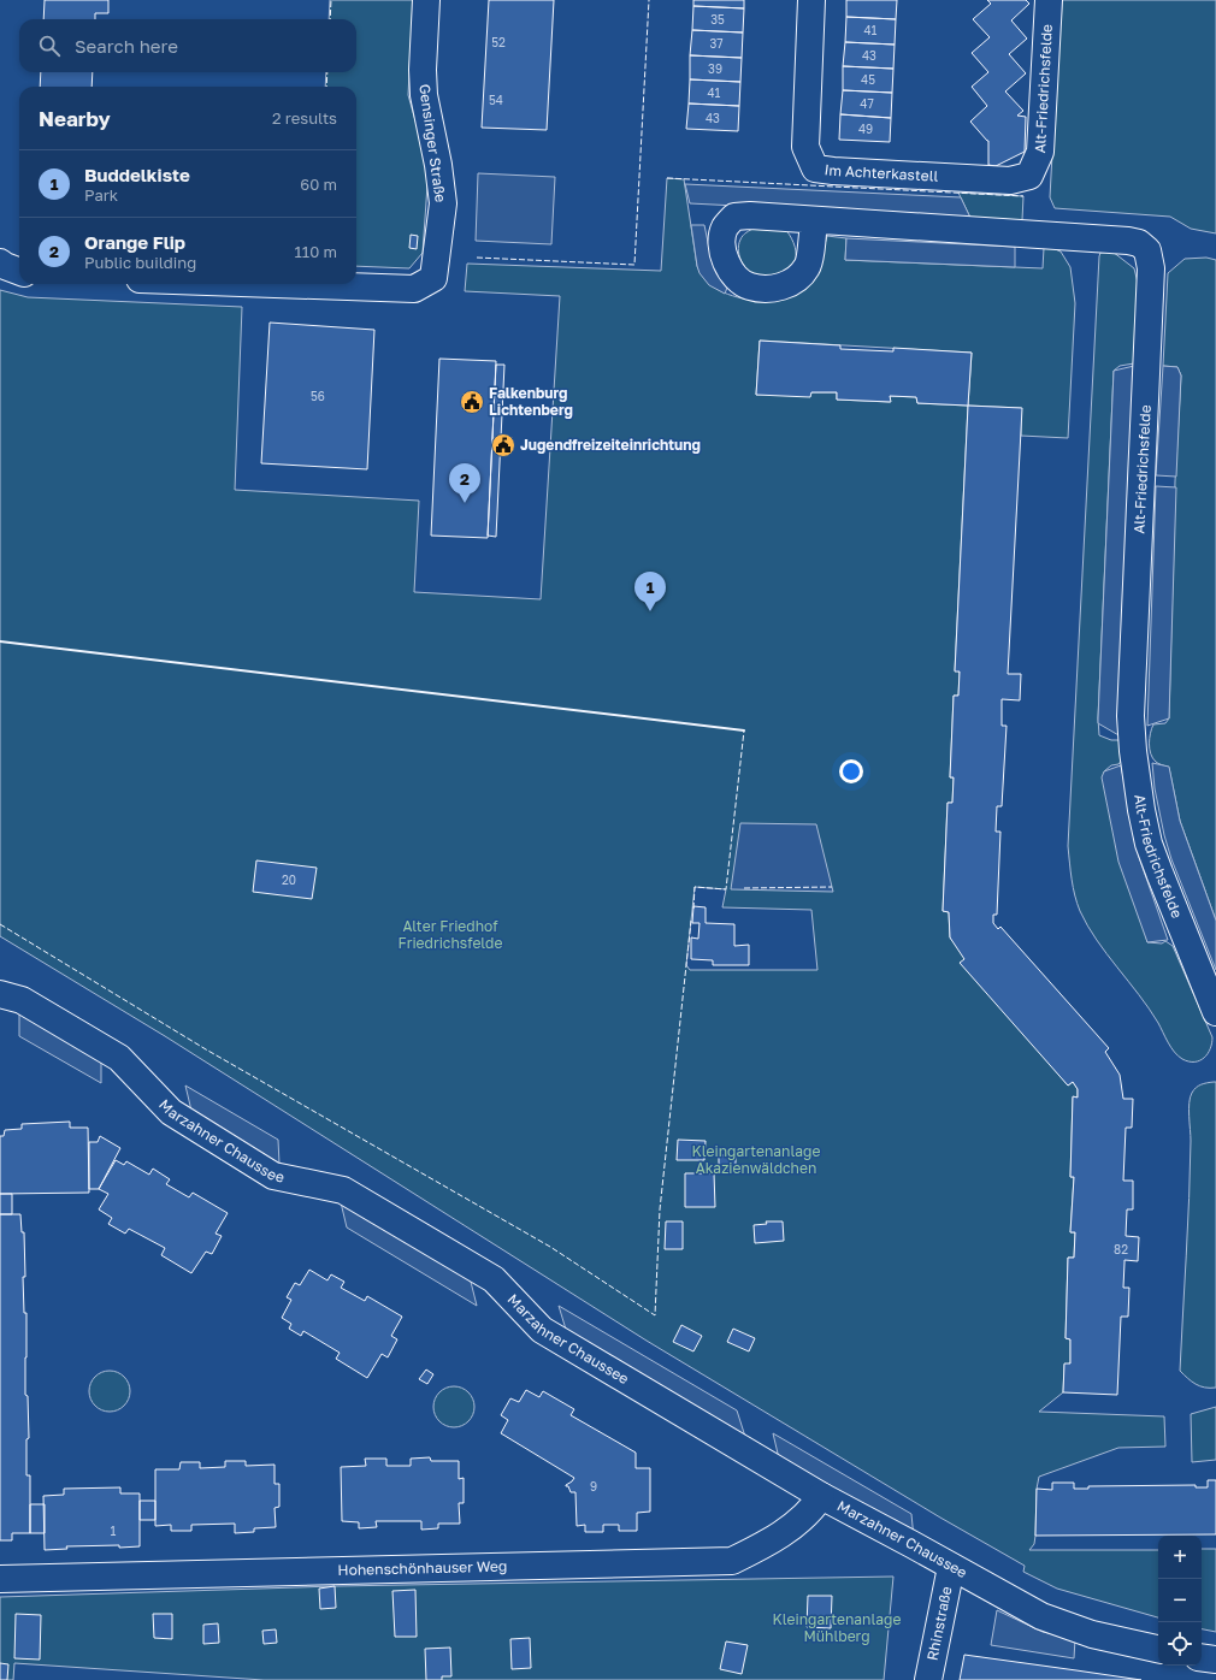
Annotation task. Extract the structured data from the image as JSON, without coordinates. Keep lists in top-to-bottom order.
{
  "streets": {
    "street": [
      "Alt-Friedrichsfelde",
      "Gensinger Straße",
      "Im Achterkastell",
      "Marzahner Chaussee",
      "Hohenschönhauser Weg",
      "Rhinstraße"
    ]
  },
  "crossings": [
    ["Alt-Friedrichsfelde", "Im Achterkastell"],
    ["Marzahner Chaussee", "Hohenschönhauser Weg"],
    ["Marzahner Chaussee", "Rhinstraße"]
  ],
  "parks": ["Alter Friedhof Friedrichsfelde", "Kleingartenanlage Akazienwäldchen", "Kleingartenanlage Mühlberg"],
  "places": {
    "public building": ["Falkenburg Lichtenberg", "Jugendfreizeiteinrichtung"]
  },
  "house_numbers": [
    "35",
    "41",
    "52",
    "37",
    "43",
    "39",
    "45",
    "41",
    "54",
    "47",
    "43",
    "49",
    "56",
    "20",
    "82",
    "9",
    "1"
  ],
  "page": {
    "search": "Search here",
    "heading": ["Nearby", "2 results"],
    "list": [
      {
        "mark": "1",
        "name": "Buddelkiste",
        "note": "Park",
        "value": "60 m"
      },
      {
        "mark": "2",
        "name": "Orange Flip",
        "note": "Public building",
        "value": "110 m"
      }
    ],
    "pins": ["2", "1"],
    "map_buttons": ["+", "−"]
  }
}
